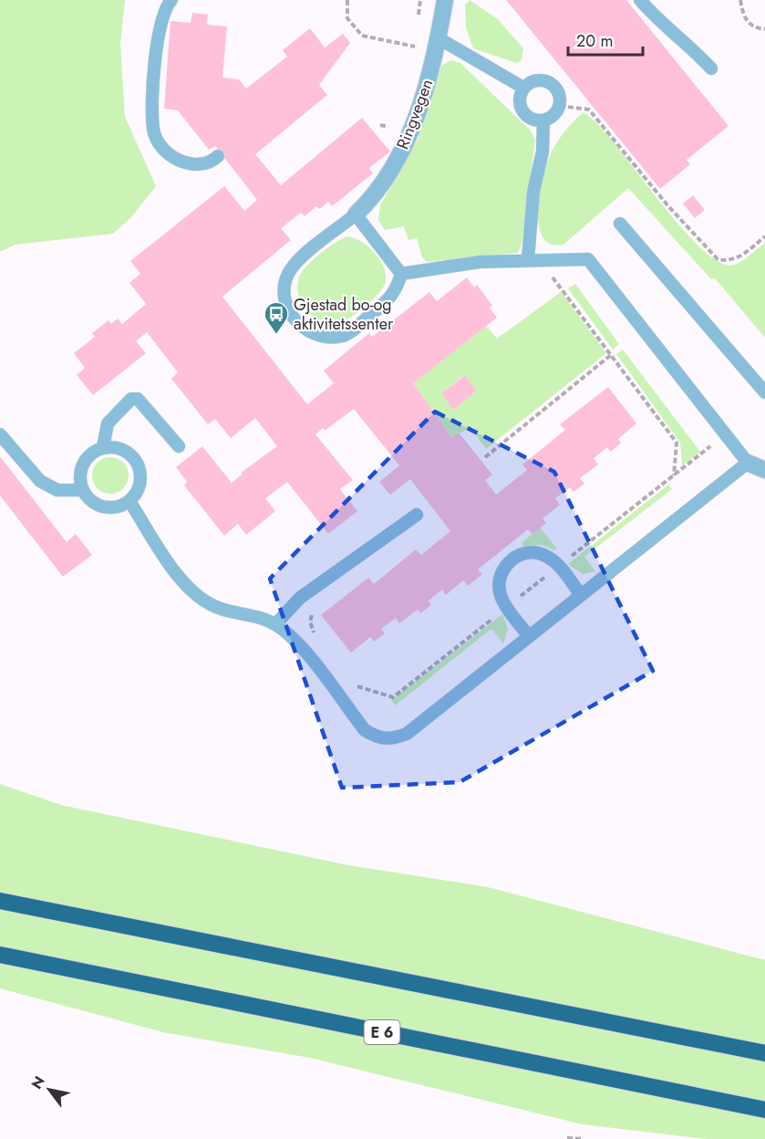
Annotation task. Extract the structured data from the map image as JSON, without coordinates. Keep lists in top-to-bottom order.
{
  "streets": {
    "highway": ["E 6"],
    "street": ["Ringvegen"]
  },
  "places": {
    "bus stop": ["Gjestad bo-og aktivitetssenter"]
  },
  "scale_bar": "20 m",
  "north": "top left"
}
